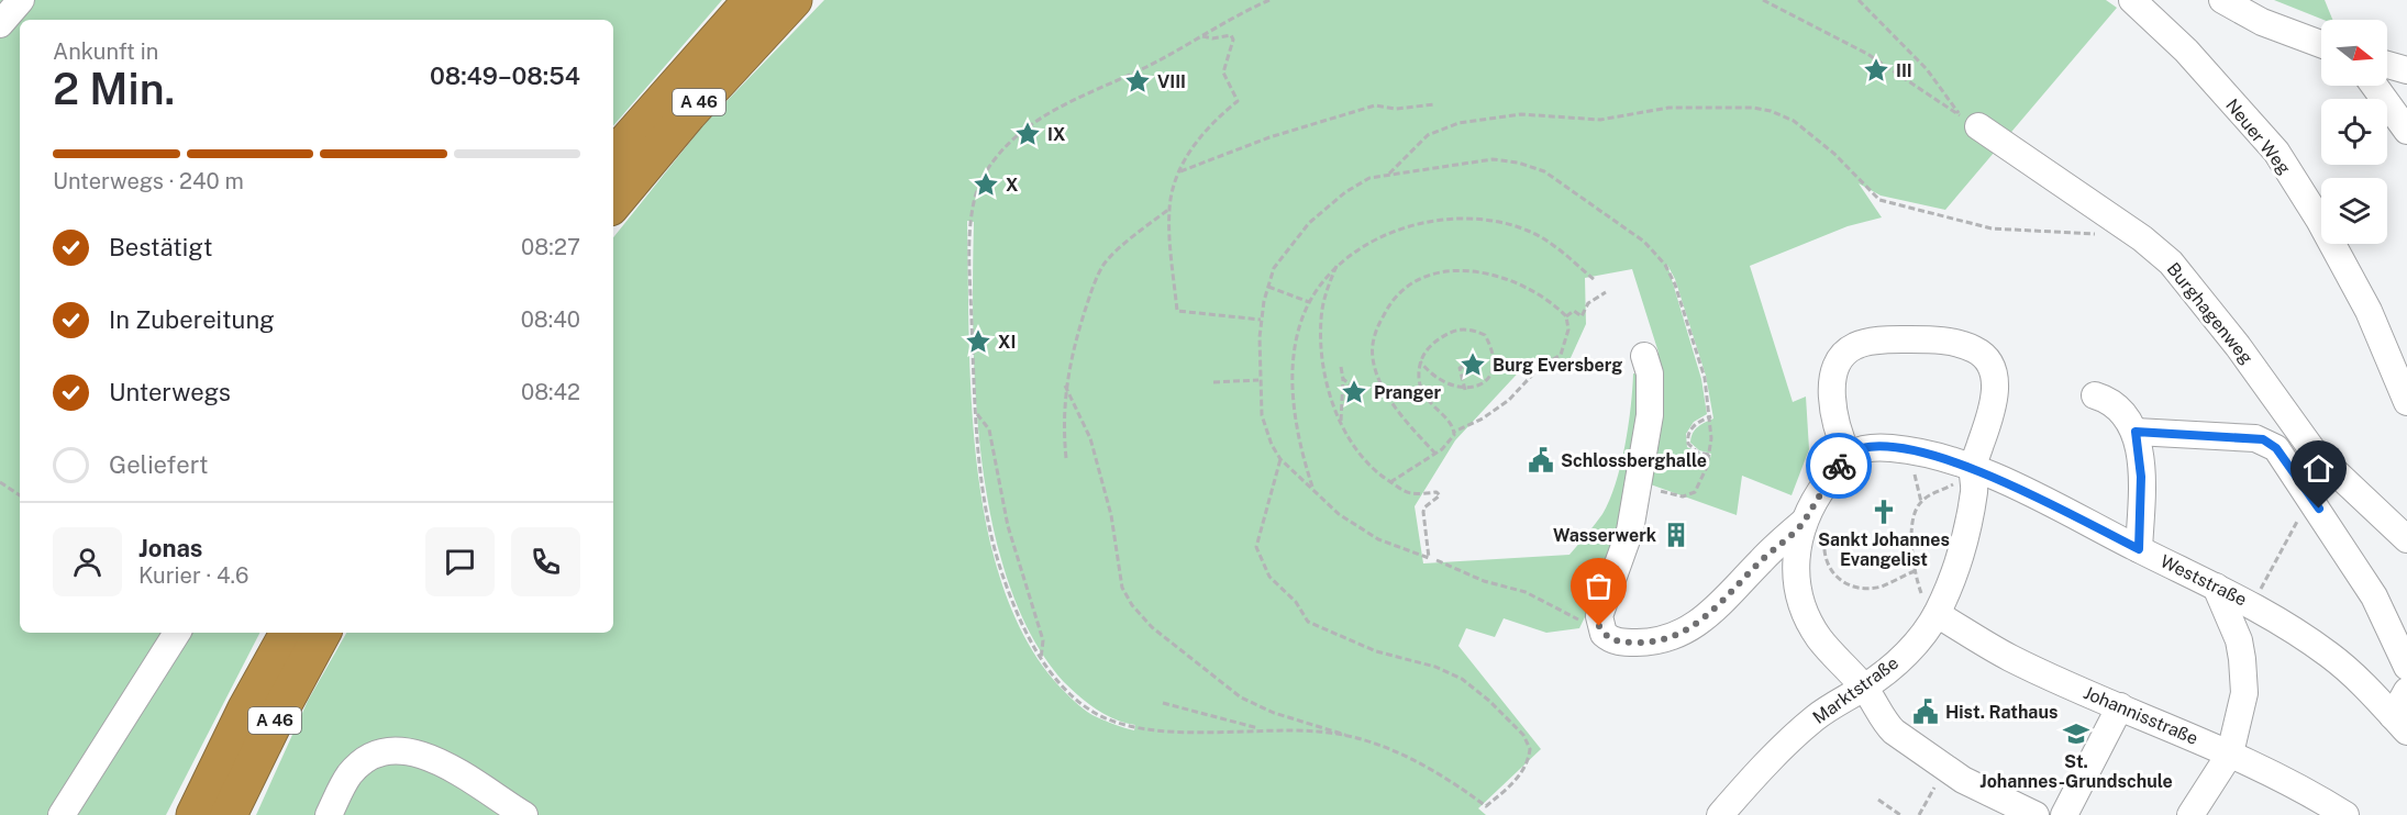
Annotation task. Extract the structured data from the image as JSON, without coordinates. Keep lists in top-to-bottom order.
{
  "streets": {
    "highway": ["A 46"],
    "street": [
      "Neuer Weg",
      "Burghagenweg",
      "Weststraße",
      "Marktstraße",
      "Johannisstraße"
    ]
  },
  "crossings": [
    ["Weststraße", "Marktstraße"],
    ["Marktstraße", "Johannisstraße"]
  ],
  "places": {
    "place": [
      "III",
      "VIII",
      "IX",
      "X",
      "XI",
      "Burg Eversberg",
      "Pranger"
    ],
    "public building": ["Schlossberghalle", "Hist. Rathaus"],
    "church": ["Sankt Johannes Evangelist"],
    "building": ["Wasserwerk"],
    "school or university": ["St. Johannes-Grundschule"]
  },
  "north": "right",
  "page": {
    "heading": ["2 Min.", "Ankunft in", "08:49–08:54"],
    "panel": ["Jonas", "Kurier · 4.6"],
    "bar": "Unterwegs · 240 m",
    "list": [
      ["Bestätigt", "08:27"],
      ["In Zubereitung", "08:40"],
      ["Unterwegs", "08:42"],
      "Geliefert"
    ]
  }
}
